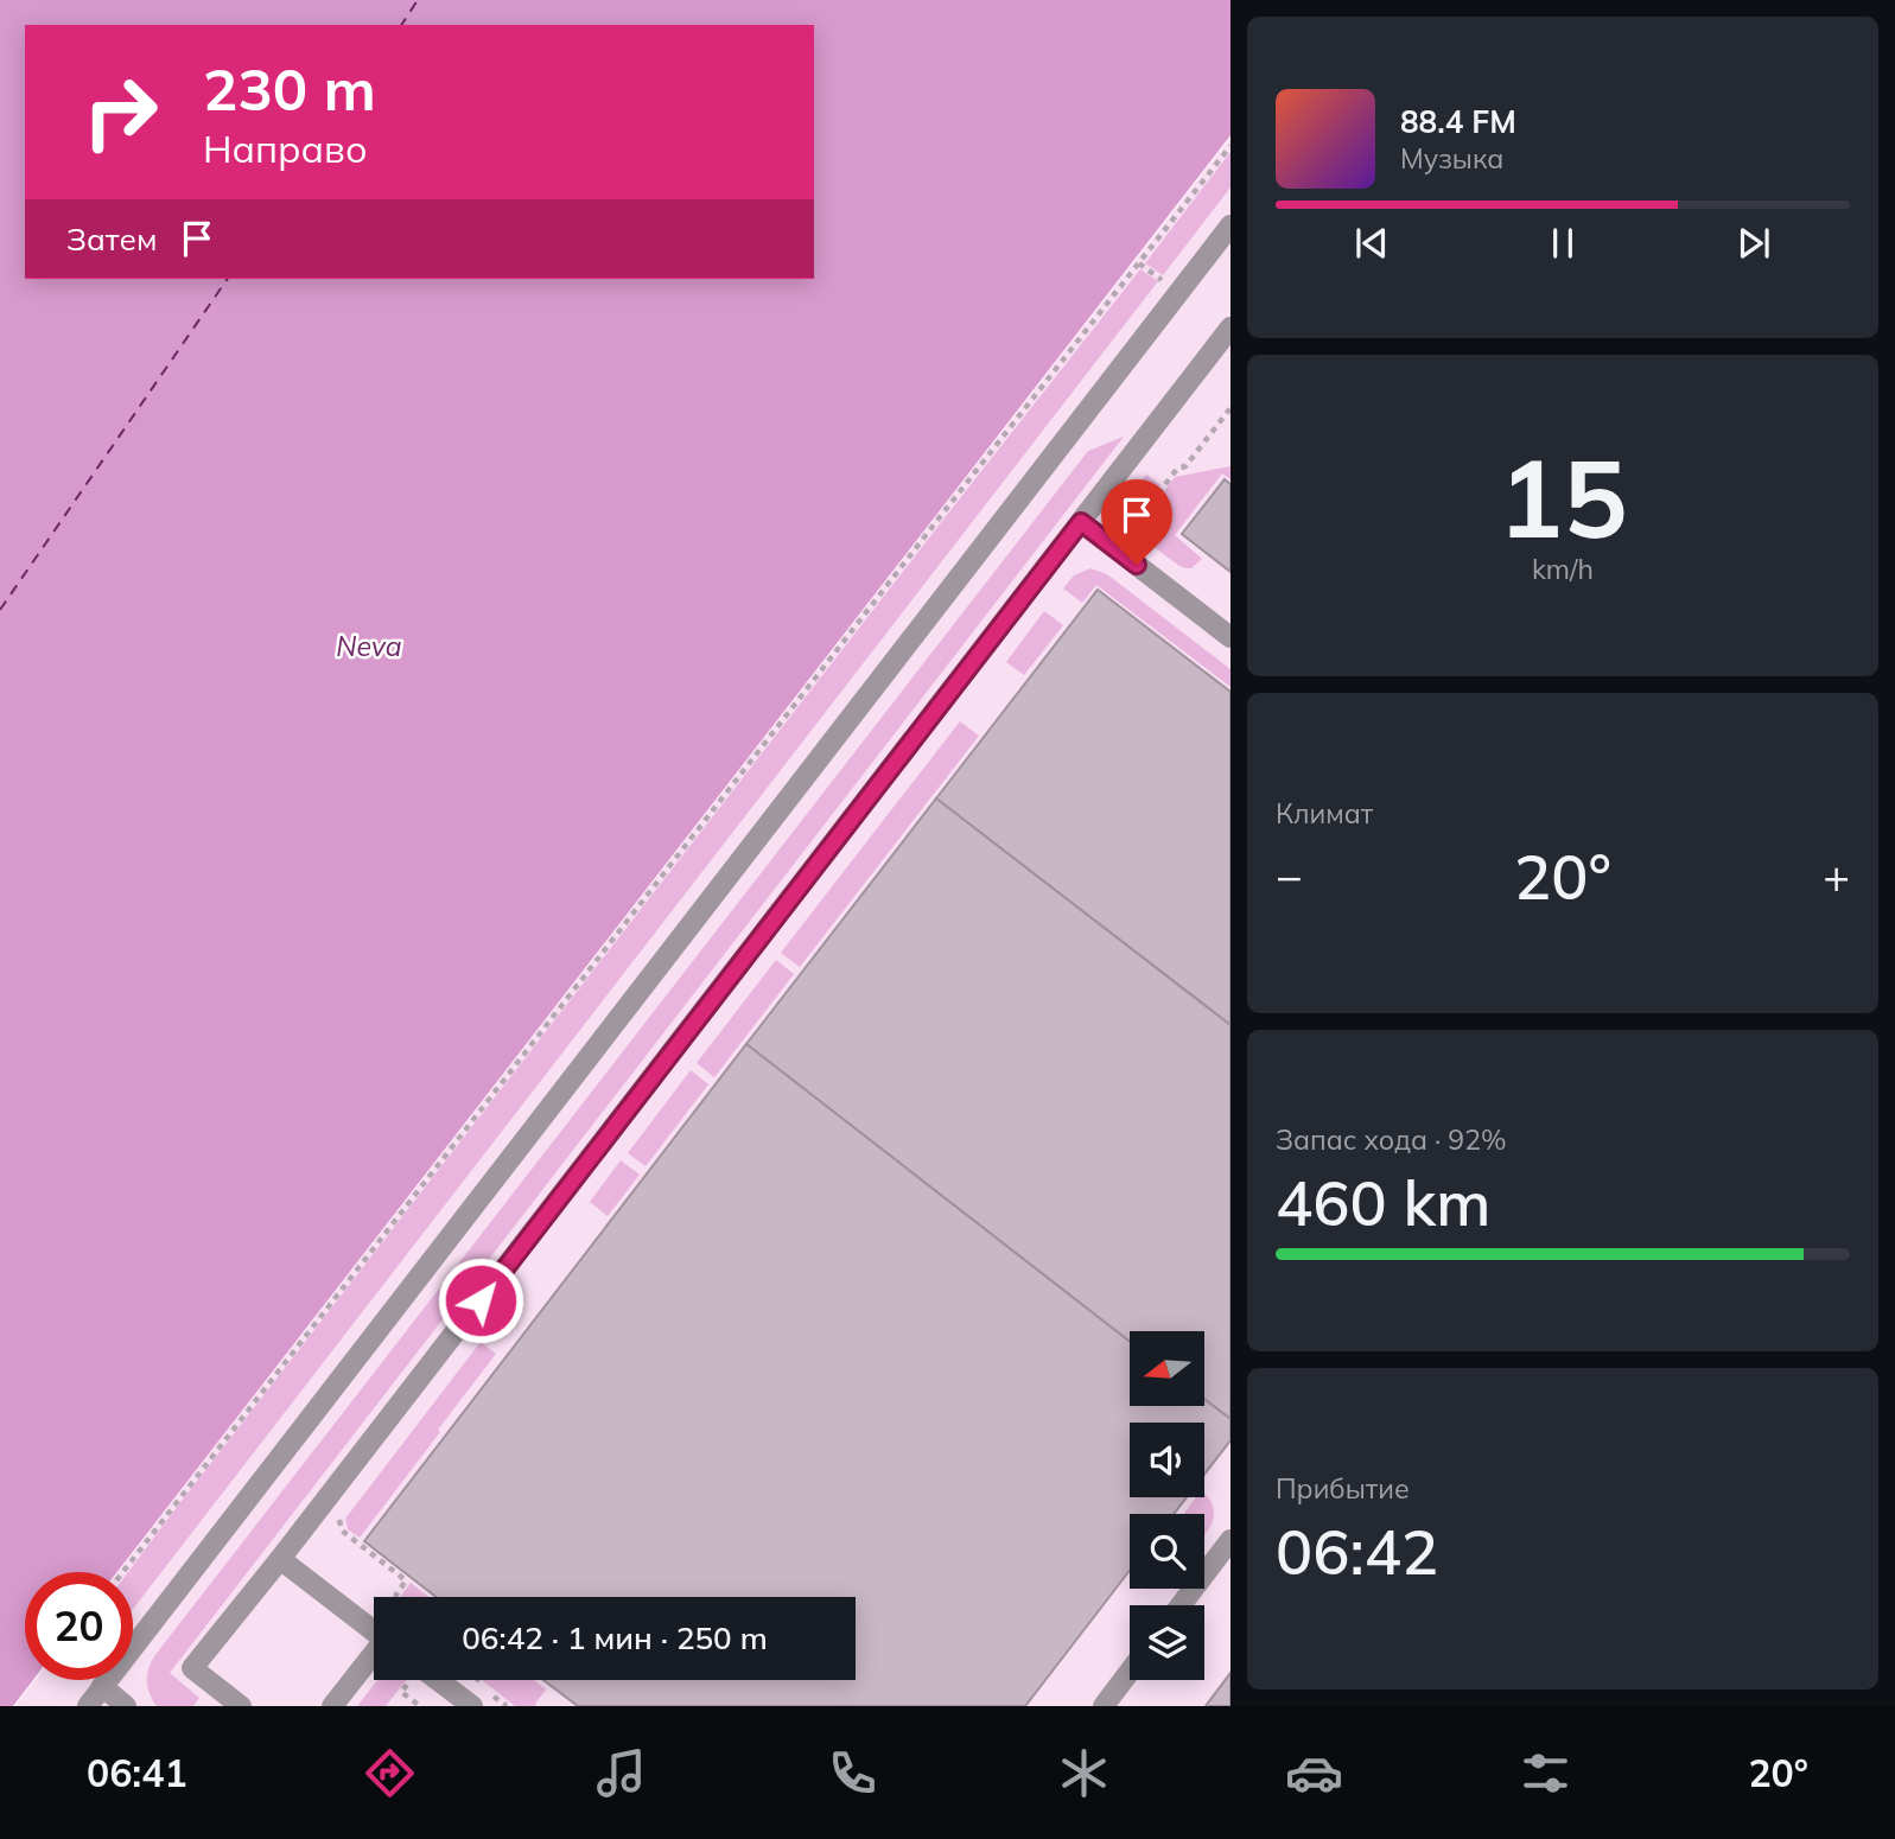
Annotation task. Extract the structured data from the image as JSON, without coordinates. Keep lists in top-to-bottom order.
{
  "water": ["Neva"],
  "north": "left",
  "page": {
    "turn": ["230 m", "Направо"],
    "song": ["88.4 FM", "Музыка"],
    "then": "Затем",
    "tile": [
      ["15", "km/h"],
      "Климат",
      ["Запас хода · 92%", "460 km"],
      ["Прибытие", "06:42"]
    ],
    "heat": ["−", "20°", "+"],
    "limit": "20",
    "trip": "06:42 · 1 мин · 250 m",
    "tabs": ["06:41", "20°"]
  }
}
